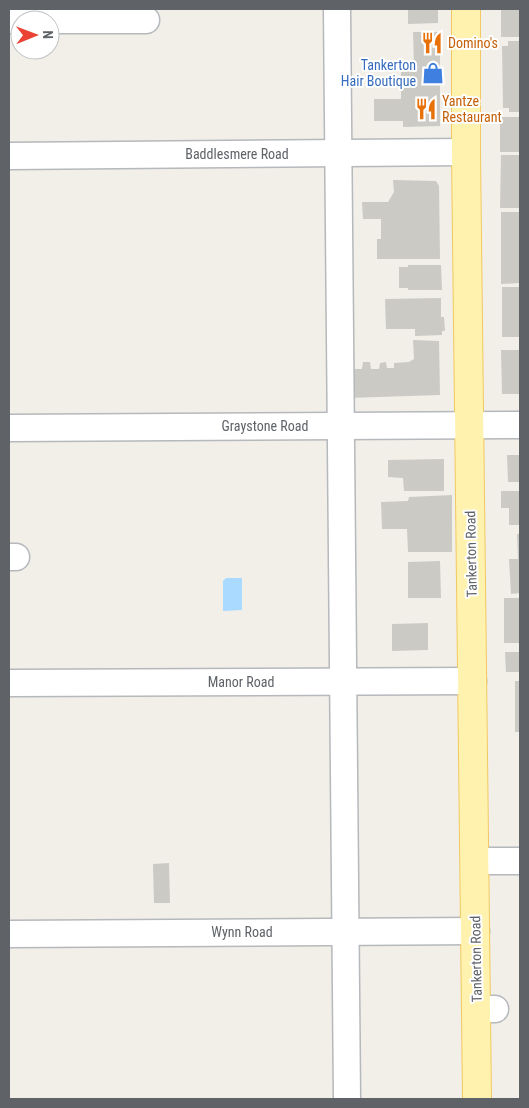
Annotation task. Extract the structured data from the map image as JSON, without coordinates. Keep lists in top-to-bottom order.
{
  "streets": {
    "main road": ["Tankerton Road"],
    "street": [
      "Baddlesmere Road",
      "Graystone Road",
      "Manor Road",
      "Wynn Road"
    ]
  },
  "crossings": [
    ["Baddlesmere Road", "Tankerton Road"],
    ["Graystone Road", "Tankerton Road"],
    ["Tankerton Road", "Manor Road"],
    ["Tankerton Road", "Wynn Road"]
  ],
  "places": {
    "restaurant": ["Domino's", "Yantze Restaurant"],
    "shop": ["Tankerton Hair Boutique"]
  },
  "north": "right"
}
